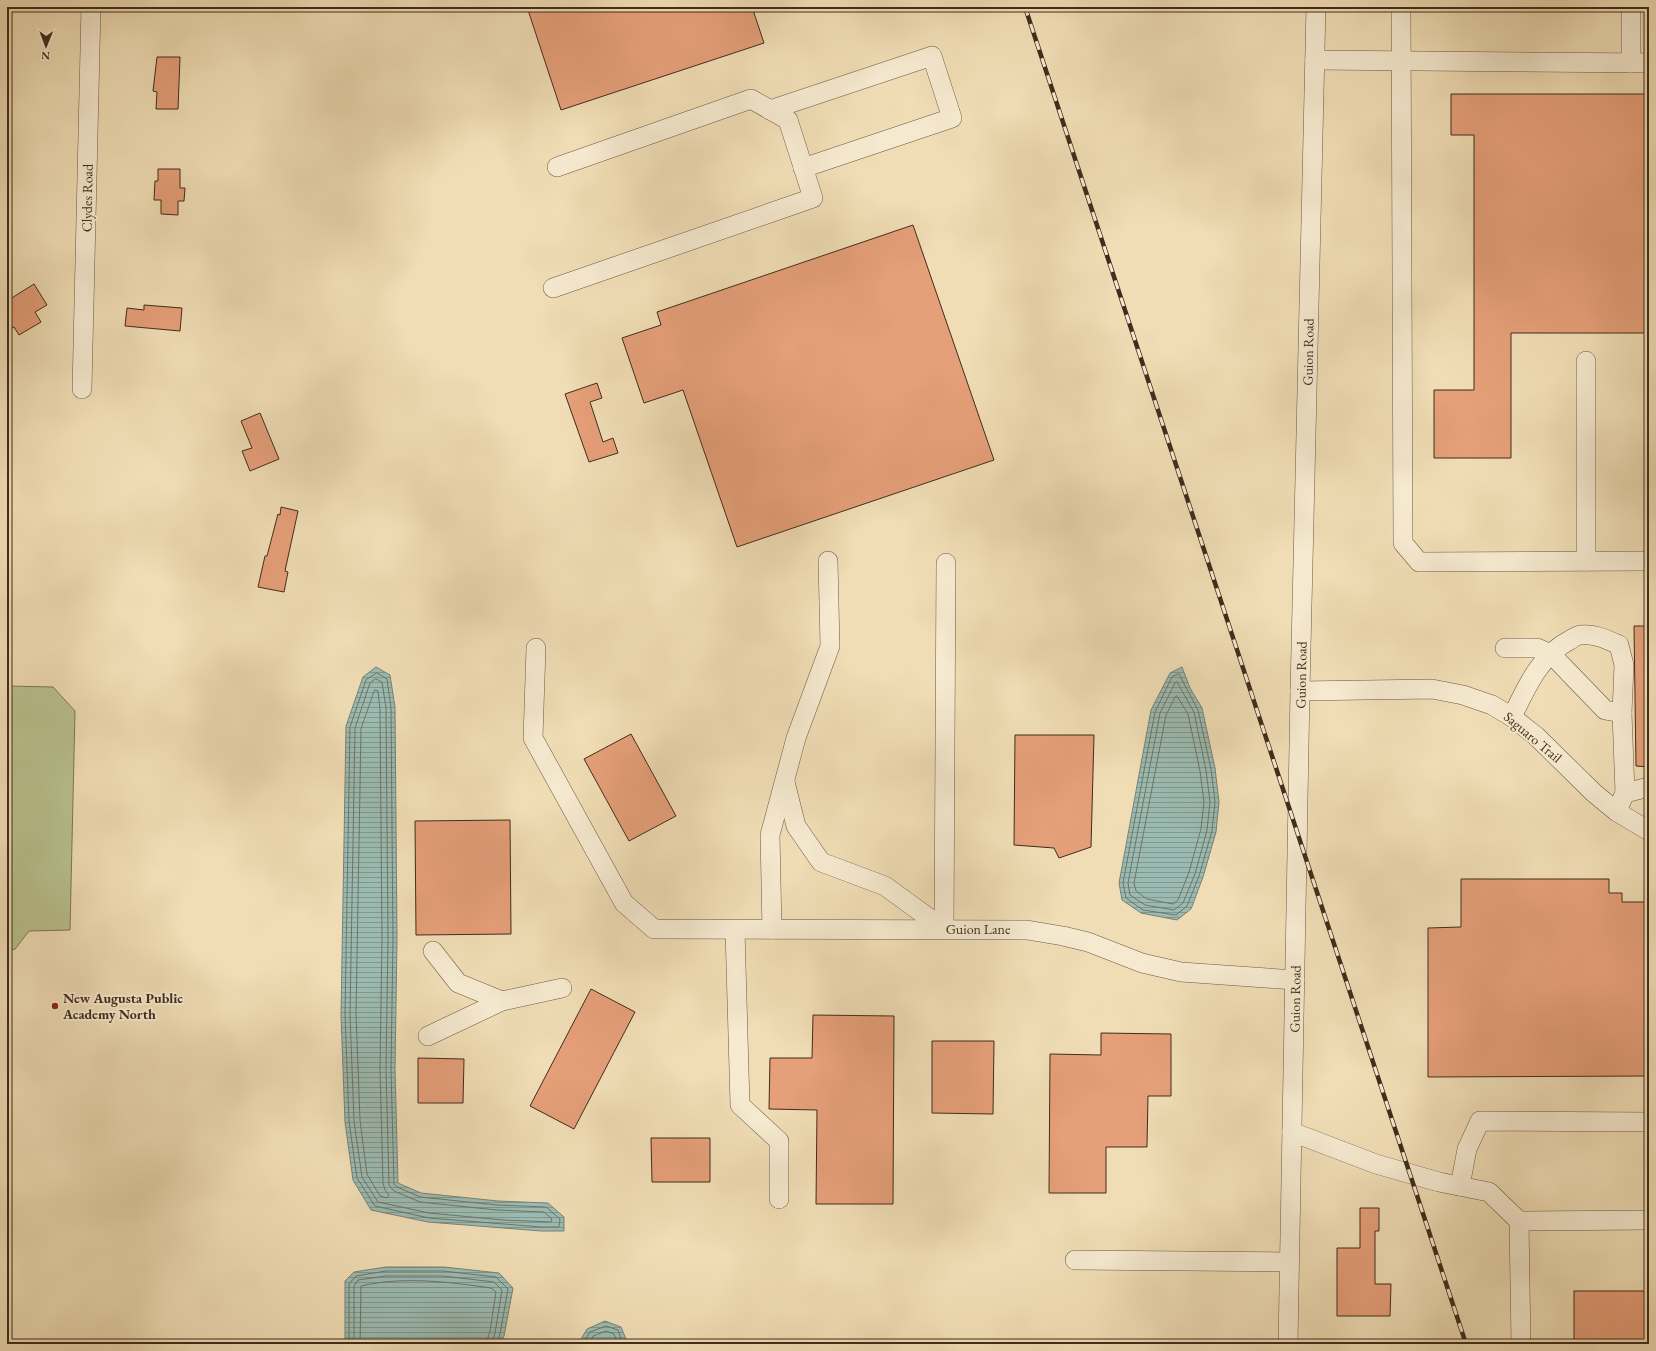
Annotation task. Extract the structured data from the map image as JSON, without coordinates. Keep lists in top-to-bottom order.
{
  "streets": {
    "street": [
      "Clydes Road",
      "Guion Road",
      "Saguaro Trail",
      "Guion Lane"
    ]
  },
  "crossings": [
    ["Guion Road", "Saguaro Trail"],
    ["Guion Road", "Guion Lane"]
  ],
  "places": ["New Augusta Public Academy North"],
  "north": "bottom"
}
